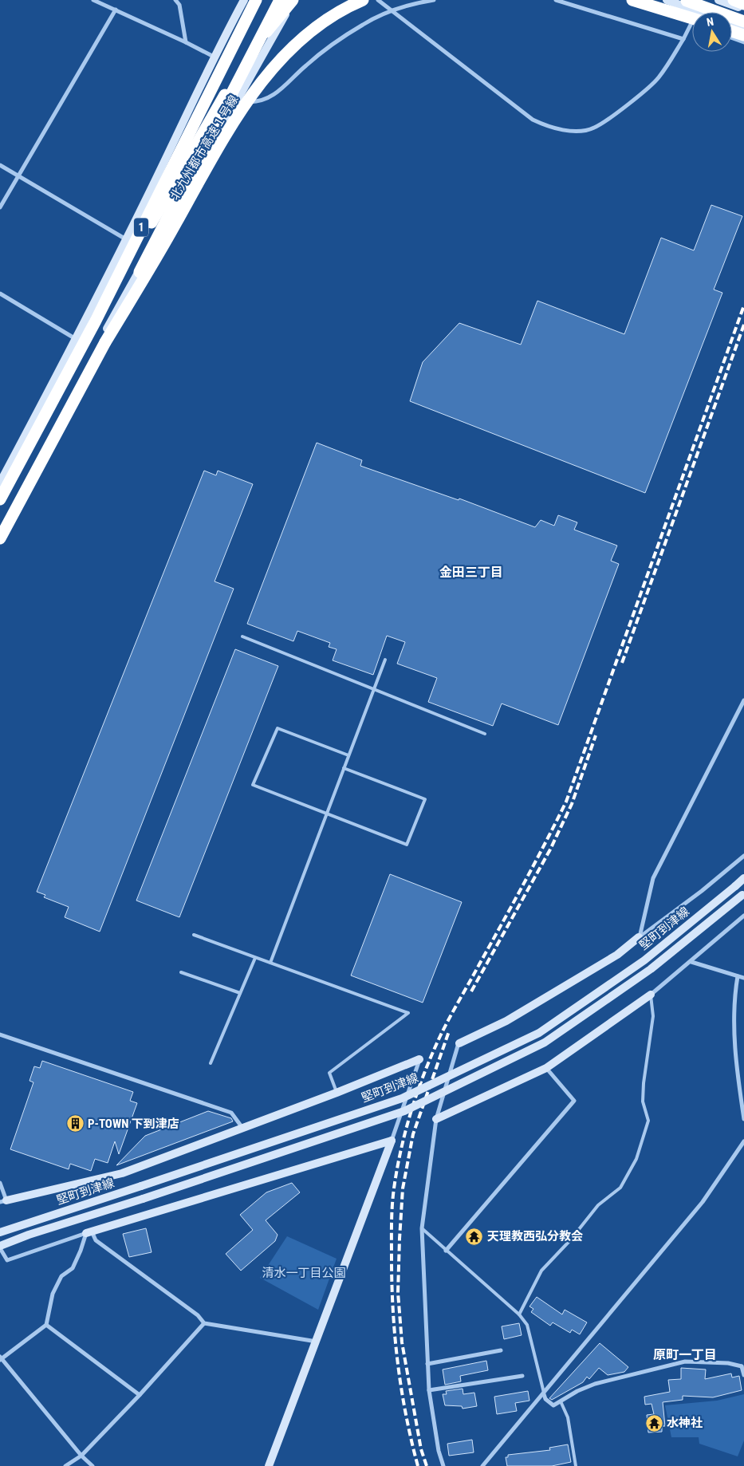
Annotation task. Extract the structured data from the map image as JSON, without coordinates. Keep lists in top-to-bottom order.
{
  "streets": {
    "highway": ["北九州都市高速１号線", "1"],
    "street": ["堅町到津線"]
  },
  "crossings": [
    ["北九州都市高速１号線", "1"]
  ],
  "districts": ["金田三丁目", "原町一丁目"],
  "parks": ["清水一丁目公園"],
  "places": {
    "building": ["P-TOWN 下到津店"],
    "temple": ["天理教西弘分教会", "水神社"]
  },
  "north": "top"
}
